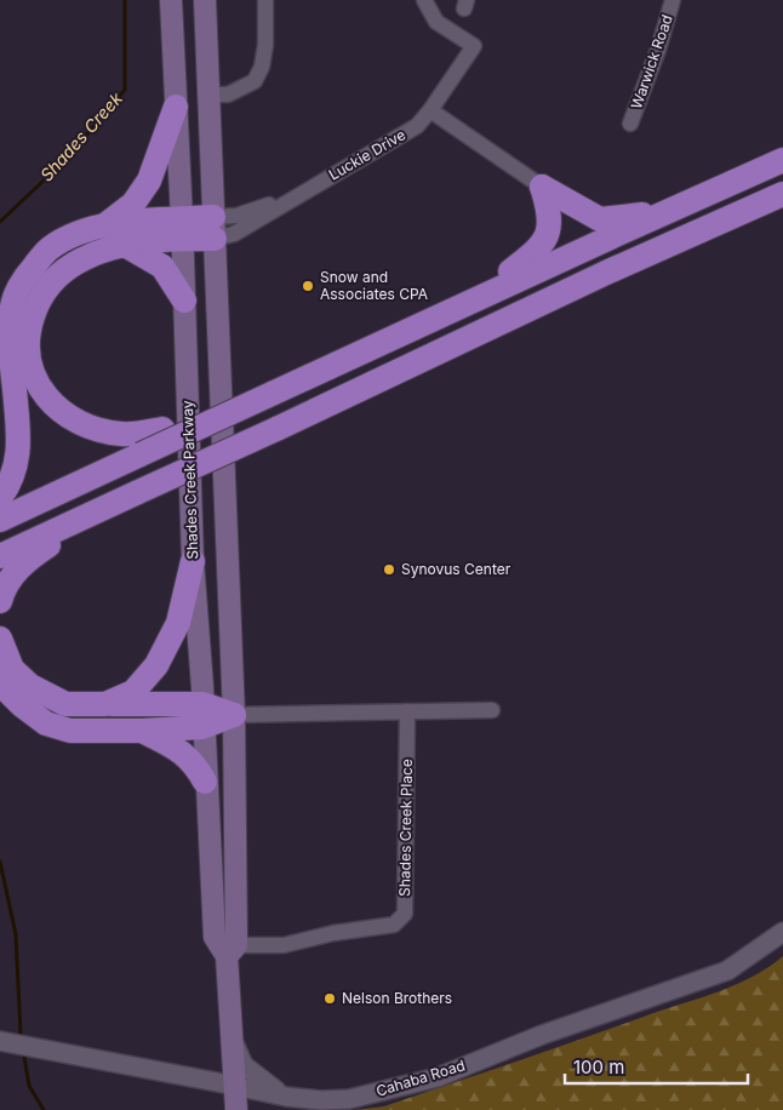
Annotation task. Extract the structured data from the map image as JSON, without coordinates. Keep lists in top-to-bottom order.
{
  "streets": {
    "main road": ["Shades Creek Parkway"],
    "street": [
      "Warwick Road",
      "Luckie Drive",
      "Shades Creek Place",
      "Cahaba Road"
    ]
  },
  "crossings": [
    ["Luckie Drive", "Shades Creek Parkway"],
    ["Shades Creek Parkway", "Shades Creek Place"],
    ["Shades Creek Parkway", "Cahaba Road"]
  ],
  "water": ["Shades Creek"],
  "places": ["Snow and Associates CPA", "Synovus Center", "Nelson Brothers"],
  "scale_bar": "100 m"
}
